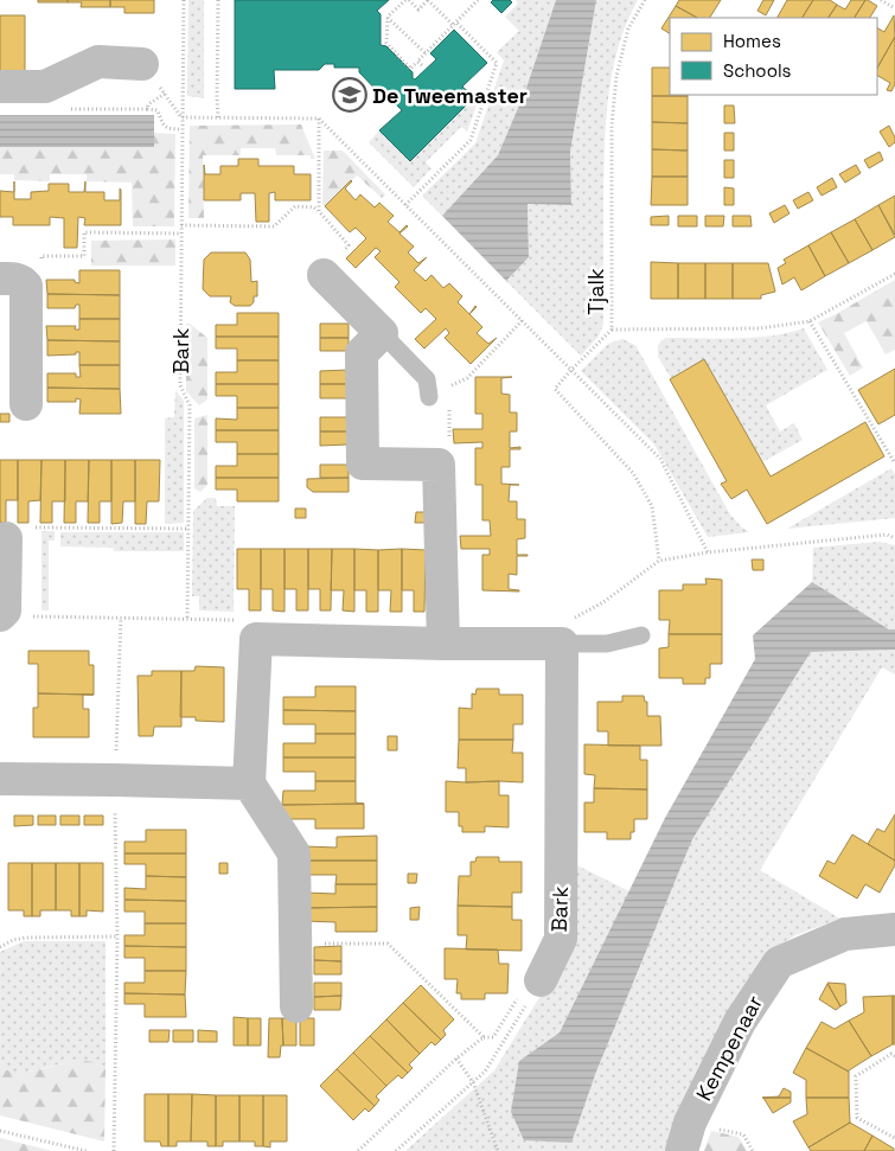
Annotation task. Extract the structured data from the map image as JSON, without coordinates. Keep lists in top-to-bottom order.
{
  "streets": {
    "street": ["Bark", "Kempenaar"],
    "path": ["Tjalk"]
  },
  "places": {
    "school or university": ["De Tweemaster"]
  },
  "legend": ["Homes", "Schools"]
}
